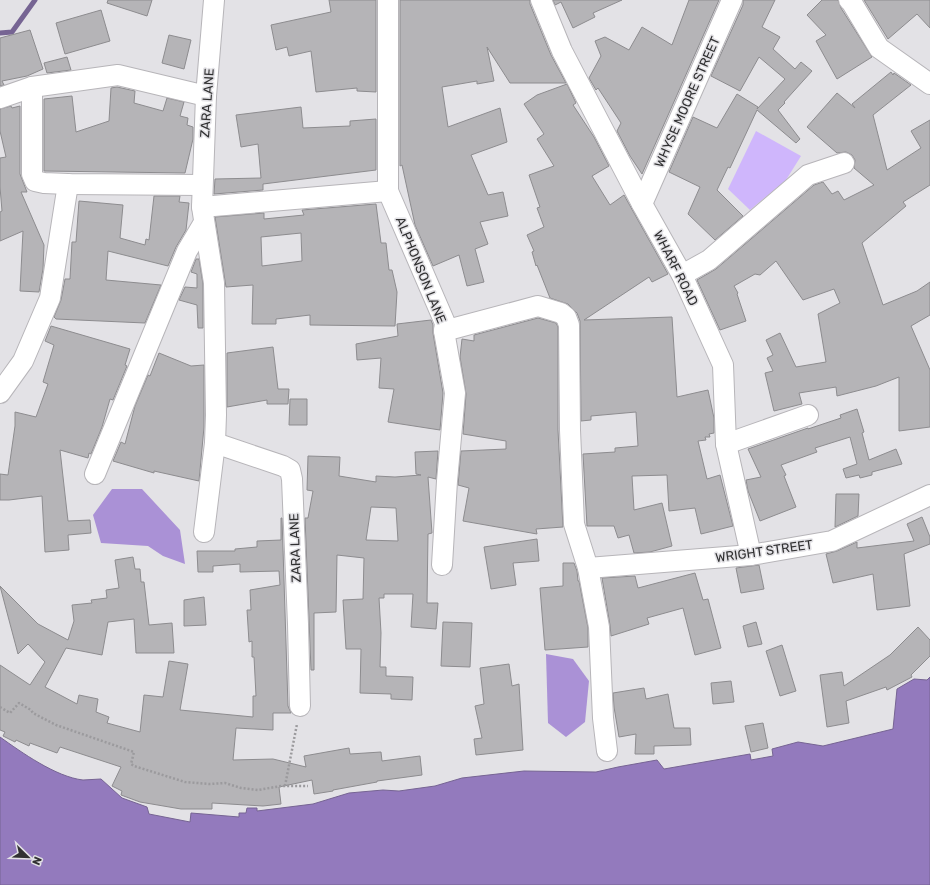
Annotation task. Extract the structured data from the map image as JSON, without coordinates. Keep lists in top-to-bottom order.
{
  "streets": {
    "street": [
      "WHYSE MOORE STREET",
      "ZARA LANE",
      "WHARF ROAD",
      "ALPHONSON LANE",
      "WRIGHT STREET"
    ]
  },
  "crossings": [
    ["WHYSE MOORE STREET", "WHARF ROAD"],
    ["WHARF ROAD", "WRIGHT STREET"]
  ],
  "north": "bottom right"
}
